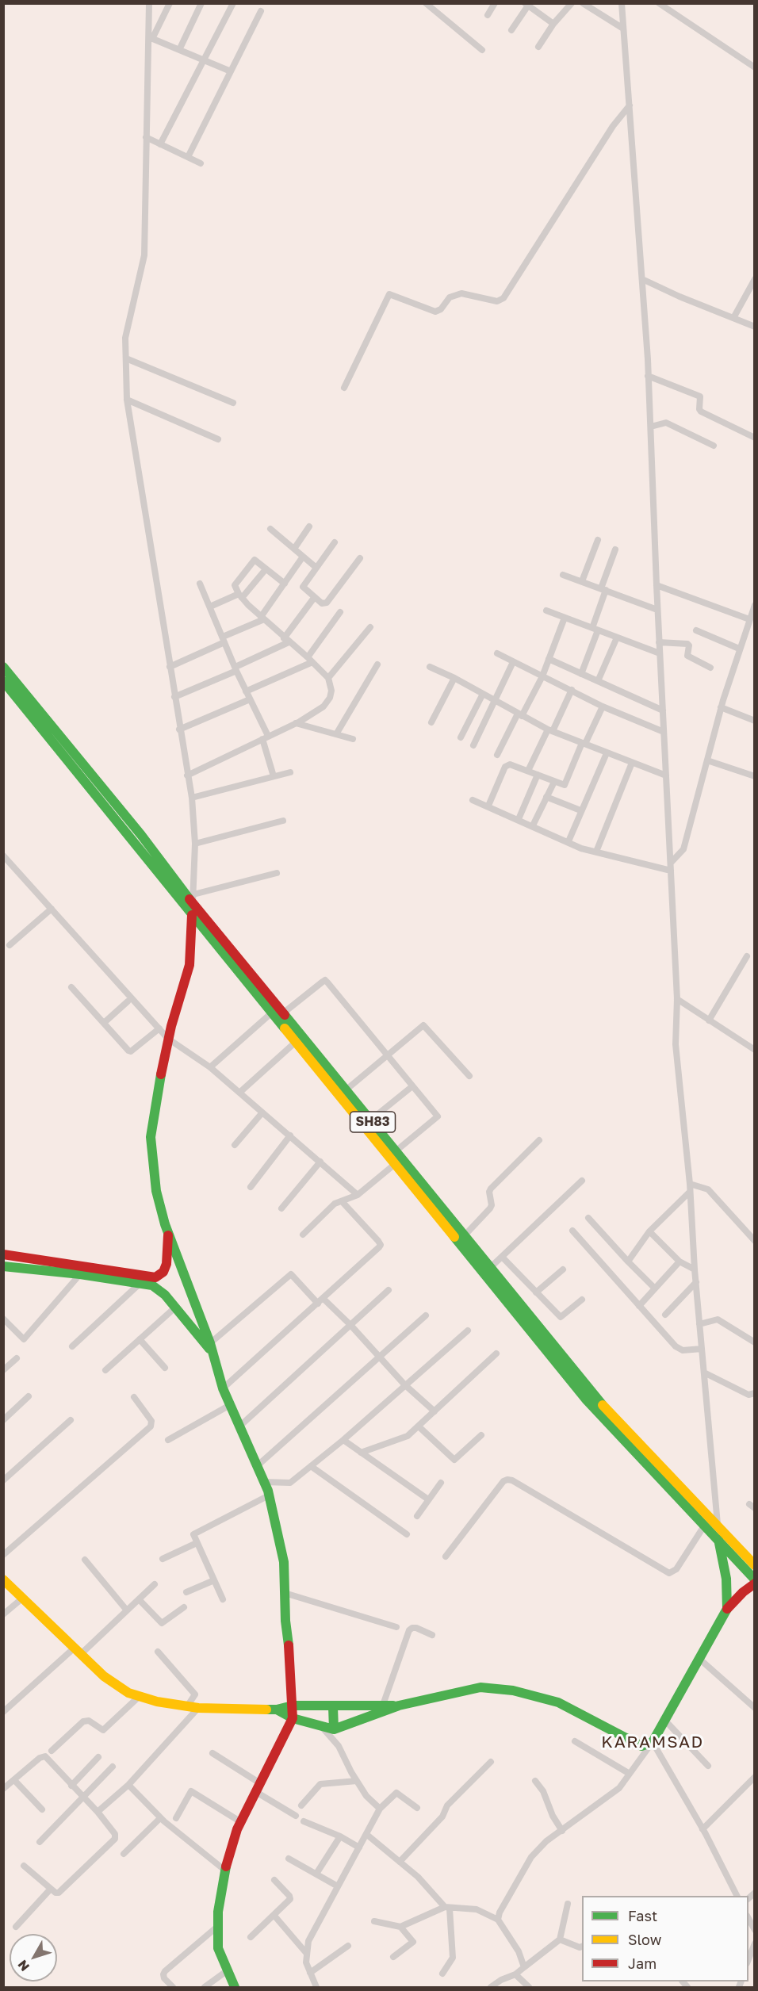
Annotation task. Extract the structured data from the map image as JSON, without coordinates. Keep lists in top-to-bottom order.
{
  "streets": {
    "street": ["SH83"]
  },
  "districts": ["KARAMSAD"],
  "legend": ["Fast", "Slow", "Jam"],
  "north": "bottom left"
}
